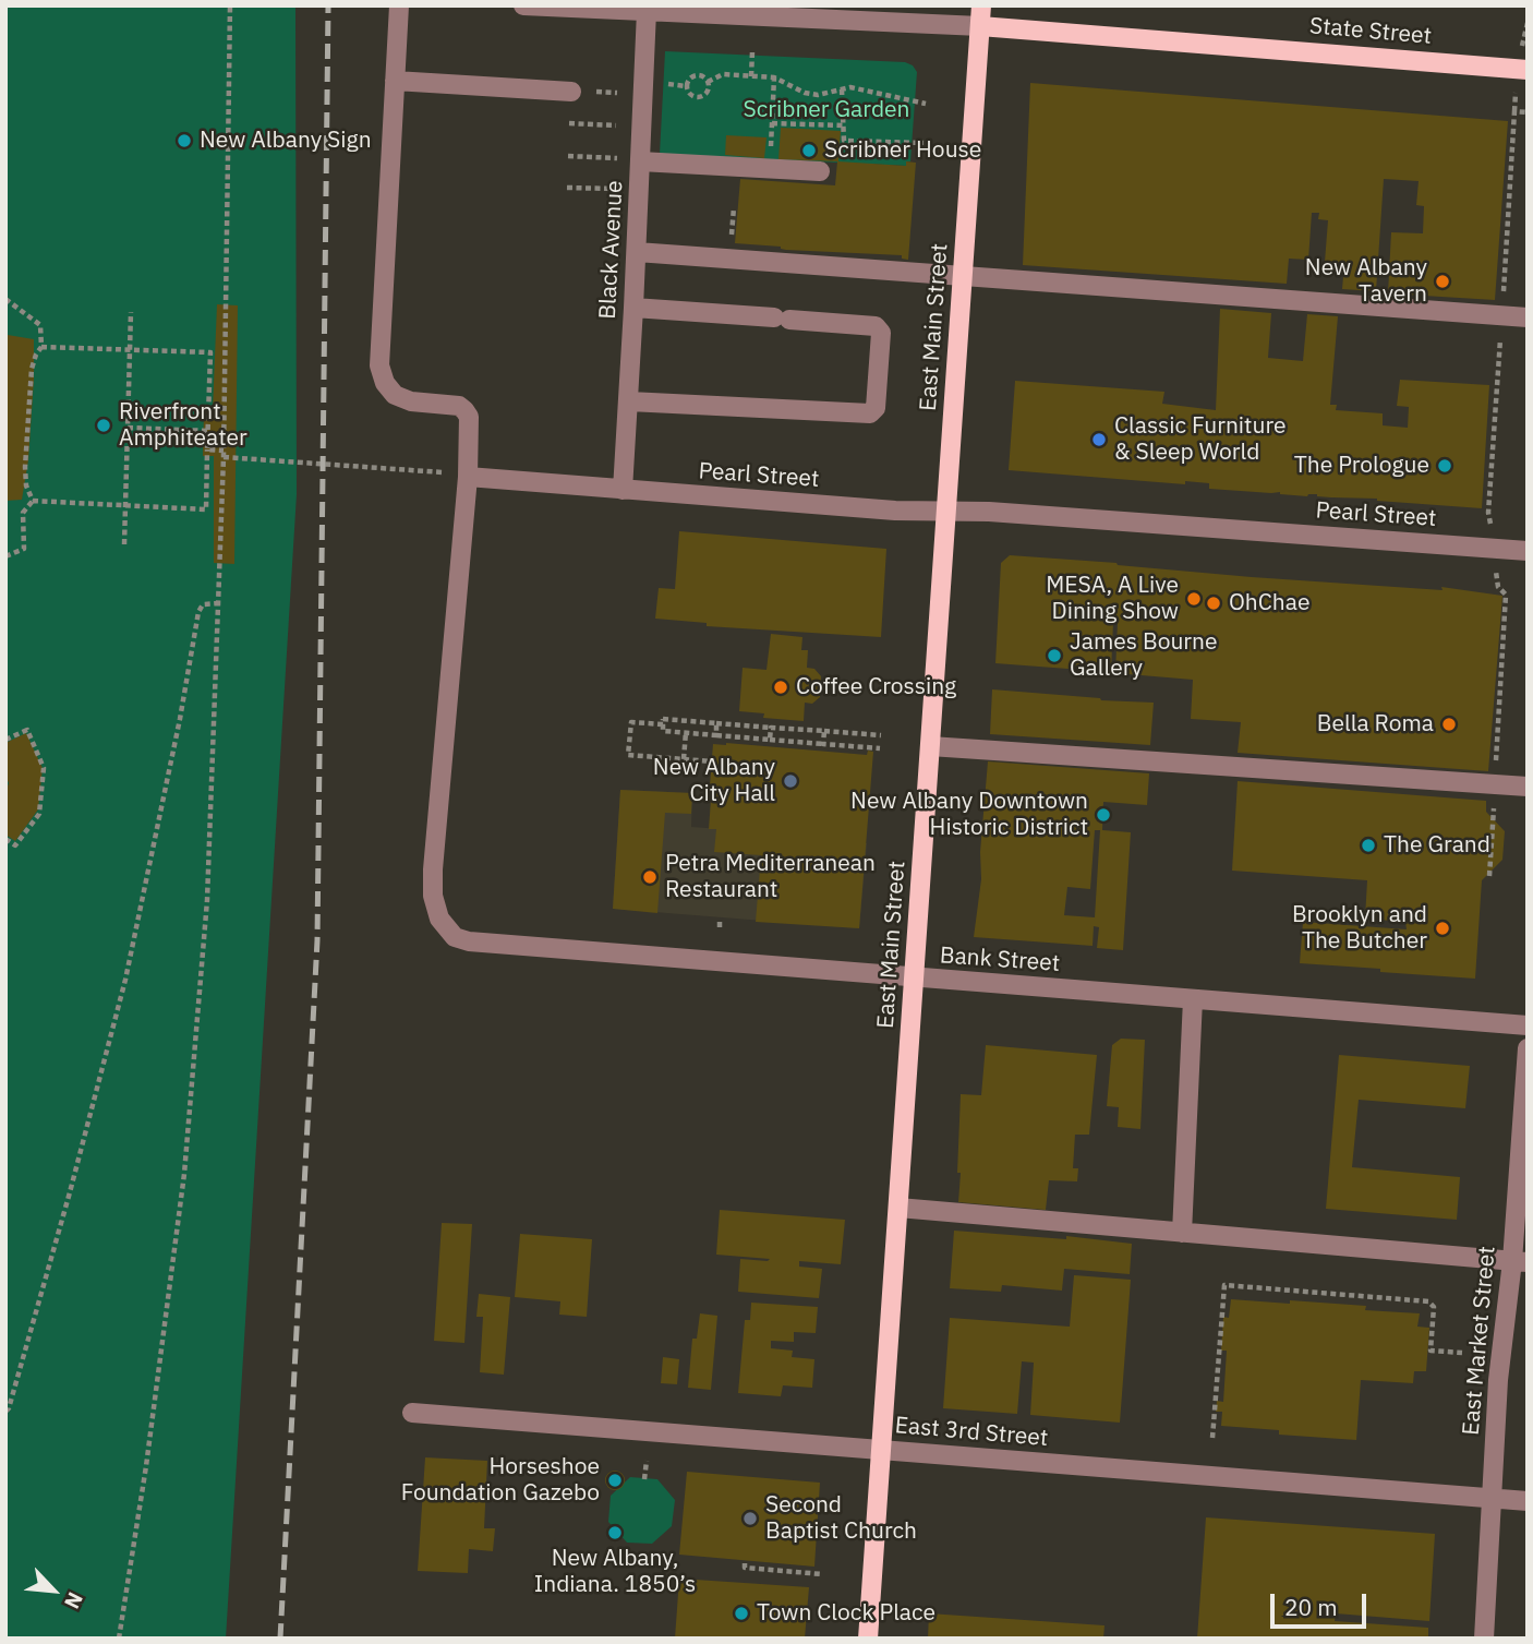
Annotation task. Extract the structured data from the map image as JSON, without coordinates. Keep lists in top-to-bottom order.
{
  "streets": {
    "main road": ["State Street", "East Main Street"],
    "street": [
      "Black Avenue",
      "Pearl Street",
      "Bank Street",
      "East Market Street",
      "East 3rd Street"
    ]
  },
  "crossings": [
    ["State Street", "Black Avenue"],
    ["State Street", "East Main Street"],
    ["Black Avenue", "Pearl Street"],
    ["East Main Street", "Pearl Street"],
    ["East Main Street", "Bank Street"],
    ["East Main Street", "East 3rd Street"],
    ["Pearl Street", "Bank Street"],
    ["East Market Street", "East 3rd Street"]
  ],
  "parks": ["Scribner Garden"],
  "places": [
    "New Albany Sign",
    "Scribner House",
    "New Albany Tavern",
    "Riverfront Amphiteater",
    "Classic Furniture & Sleep World",
    "The Prologue",
    "MESA, A Live Dining Show",
    "OhChae",
    "James Bourne Gallery",
    "Coffee Crossing",
    "Bella Roma",
    "New Albany City Hall",
    "New Albany Downtown Historic District",
    "The Grand",
    "Petra Mediterranean Restaurant",
    "Brooklyn and The Butcher",
    "Horseshoe Foundation Gazebo",
    "Second Baptist Church",
    "New Albany, Indiana. 1850’s",
    "Town Clock Place"
  ],
  "scale_bar": "20 m",
  "north": "bottom right"
}
